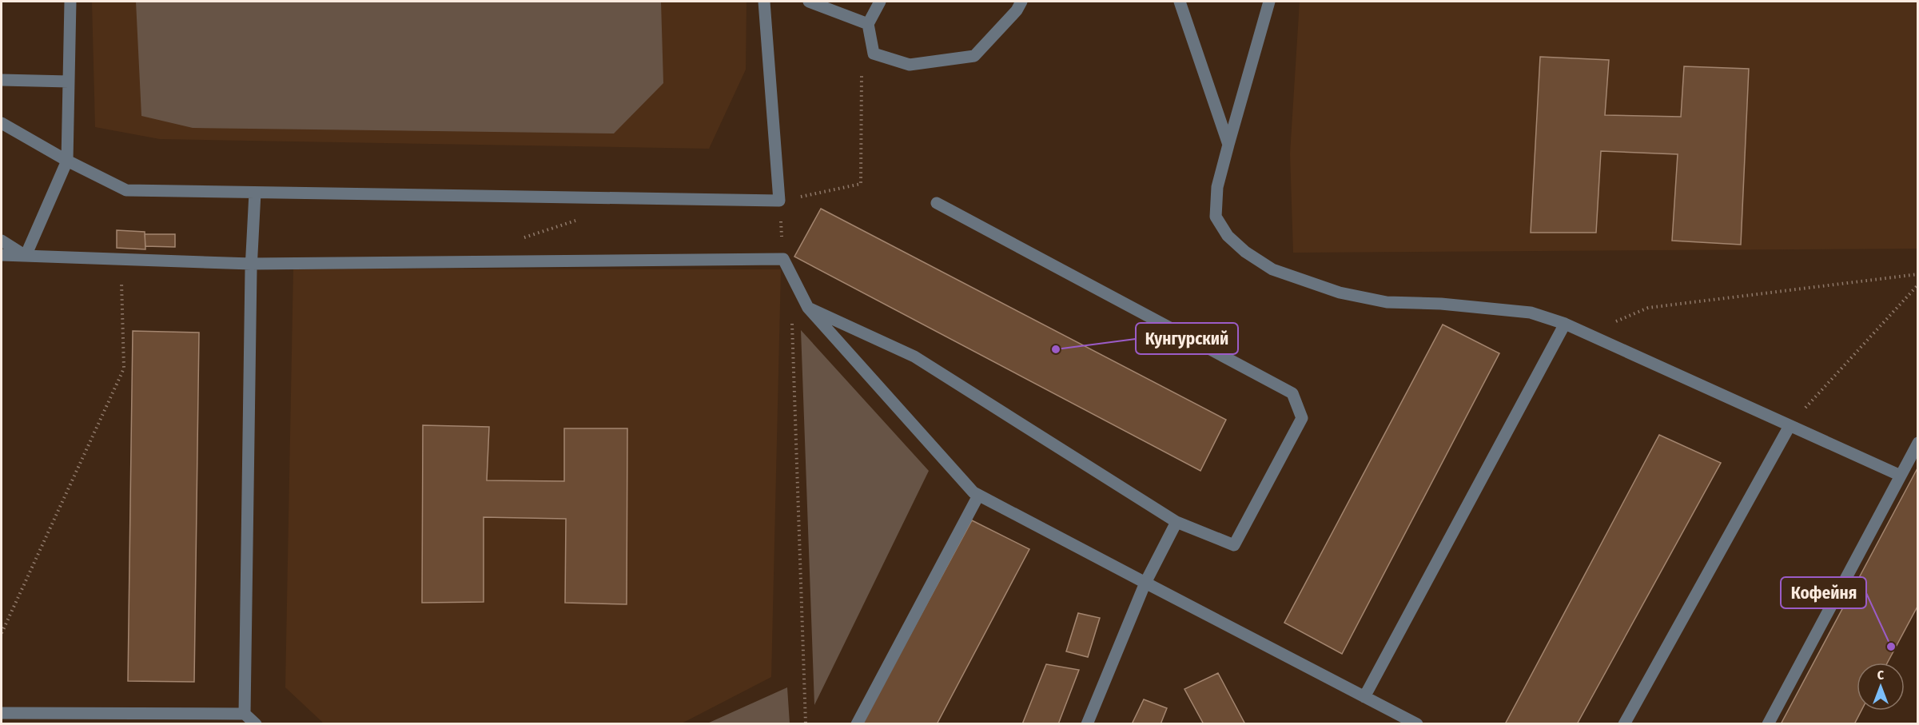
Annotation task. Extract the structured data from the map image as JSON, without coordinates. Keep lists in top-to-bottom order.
{
  "places": ["Кунгурский", "Кофейня"],
  "north": "top"
}
